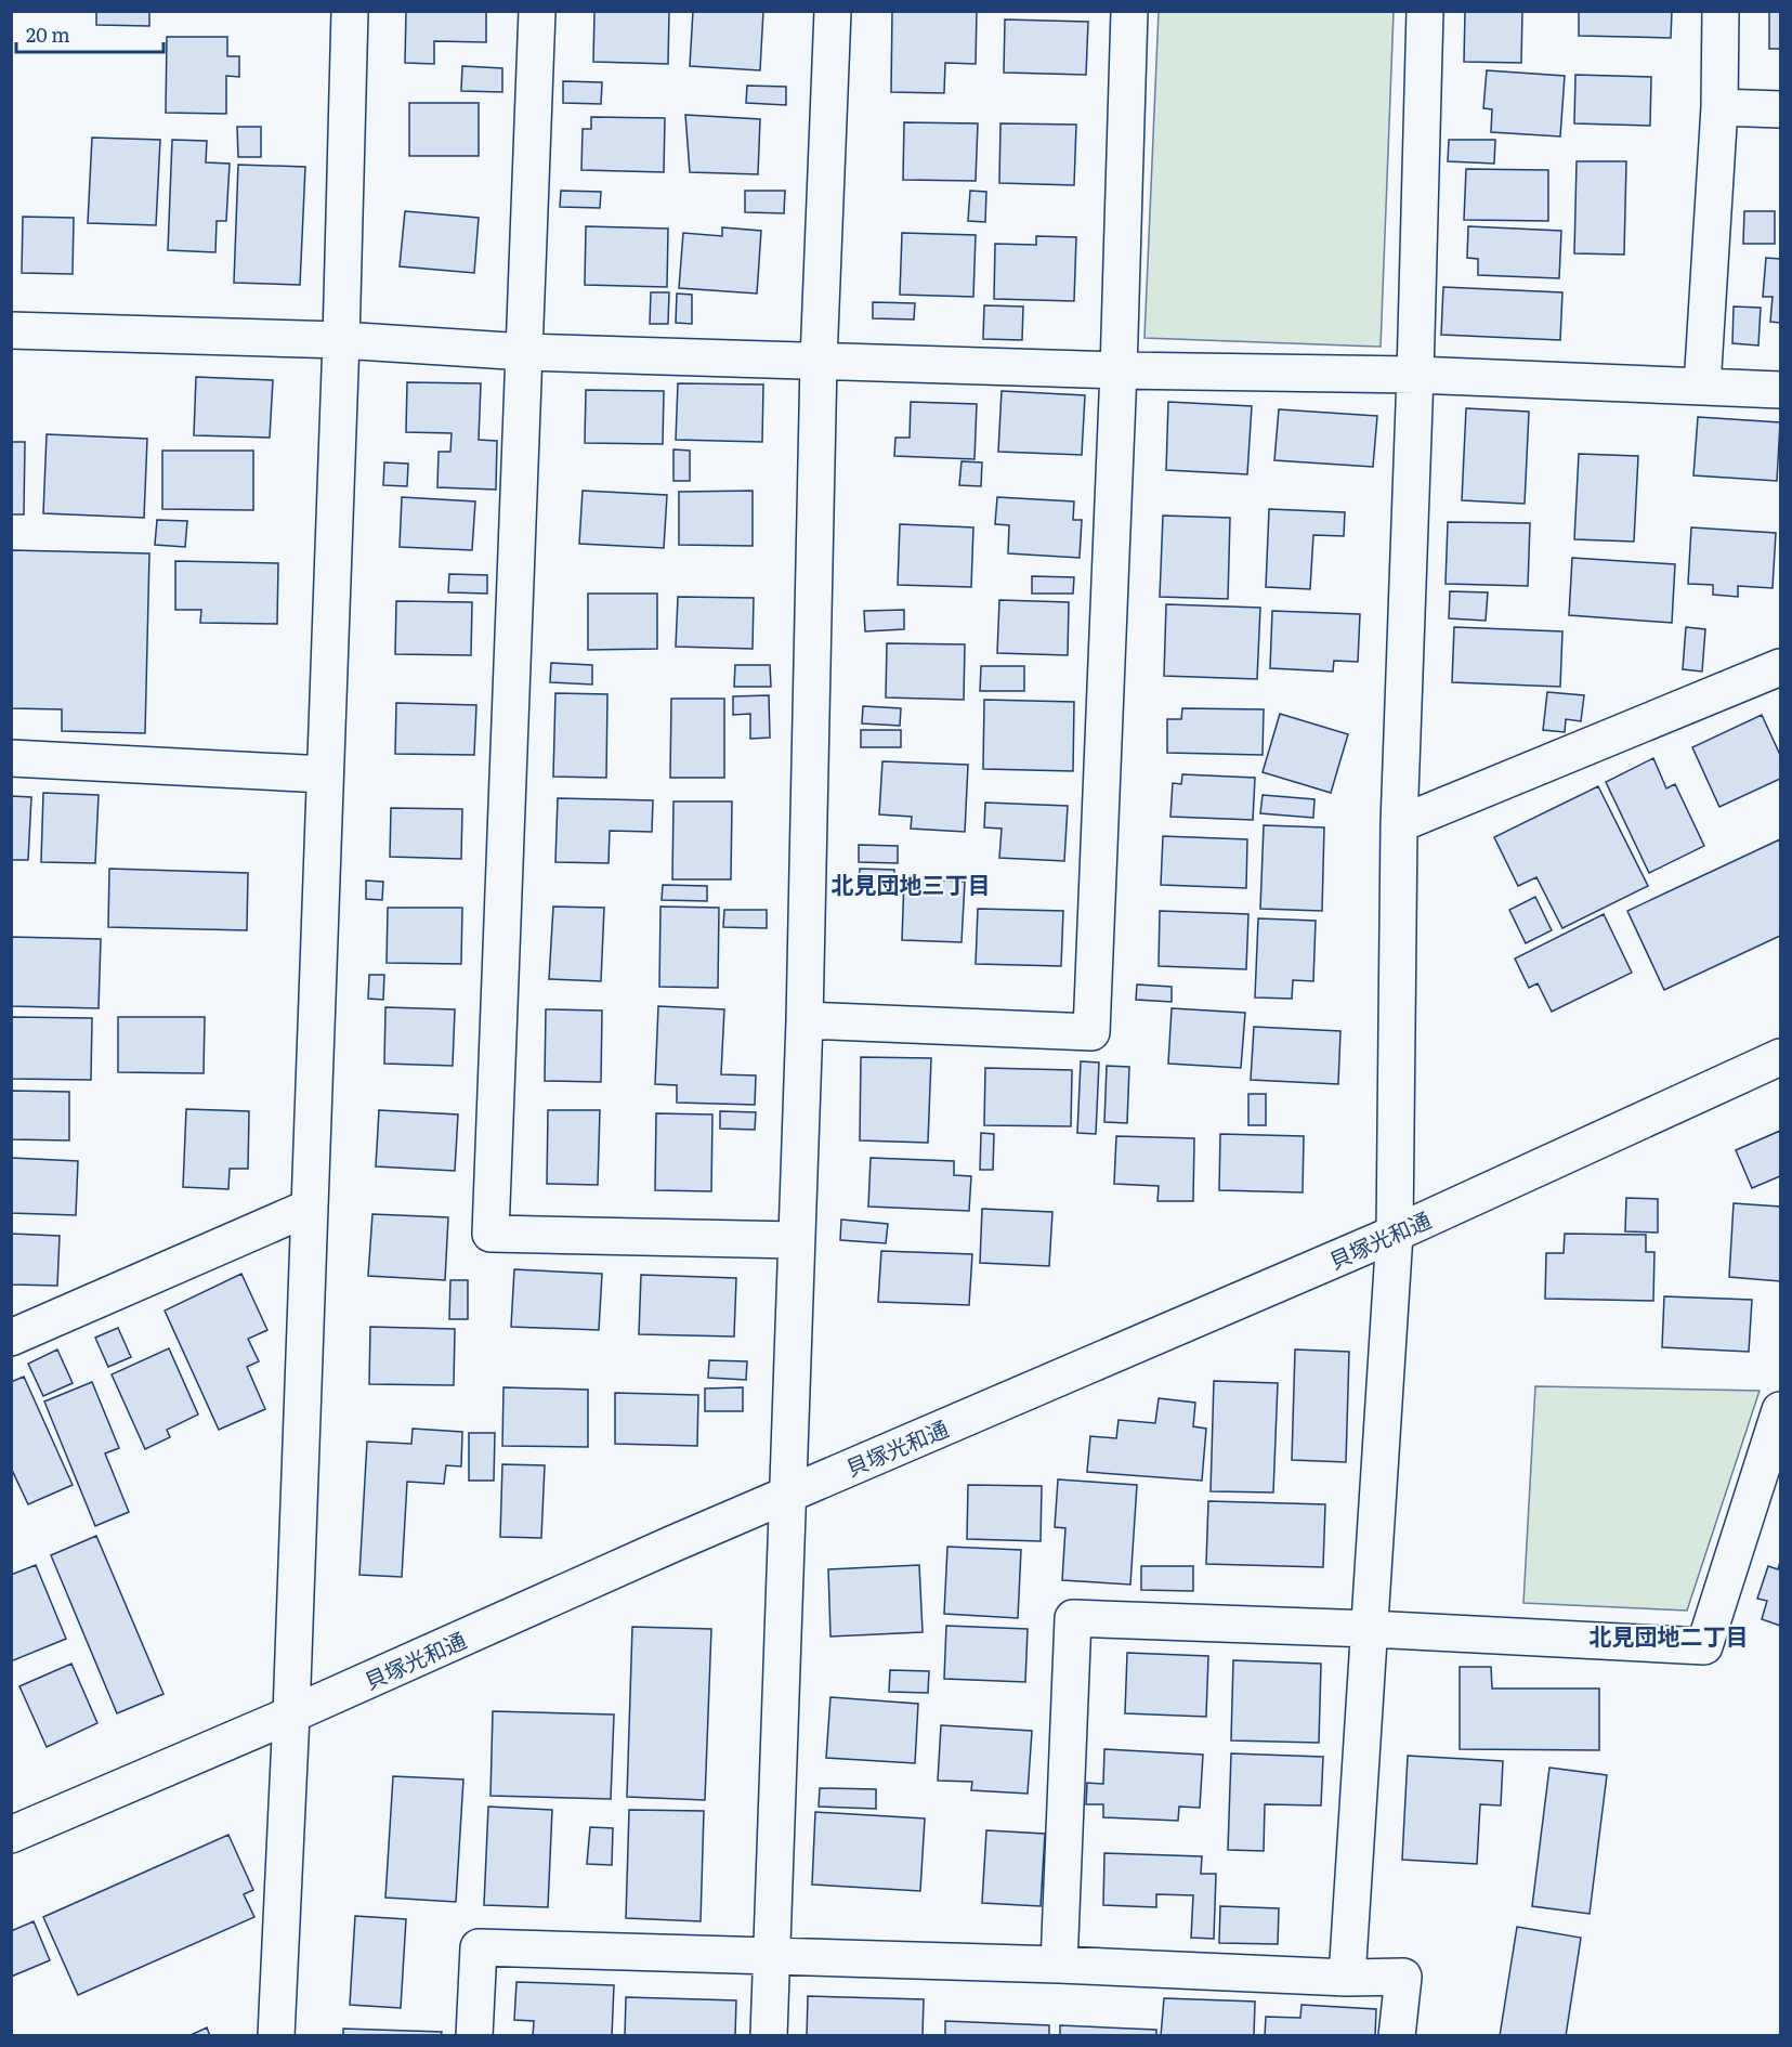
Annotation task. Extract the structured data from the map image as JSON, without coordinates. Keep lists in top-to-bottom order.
{
  "streets": {
    "street": ["貝塚光和通"]
  },
  "districts": ["北見団地三丁目", "北見団地二丁目"],
  "scale_bar": "20 m"
}
